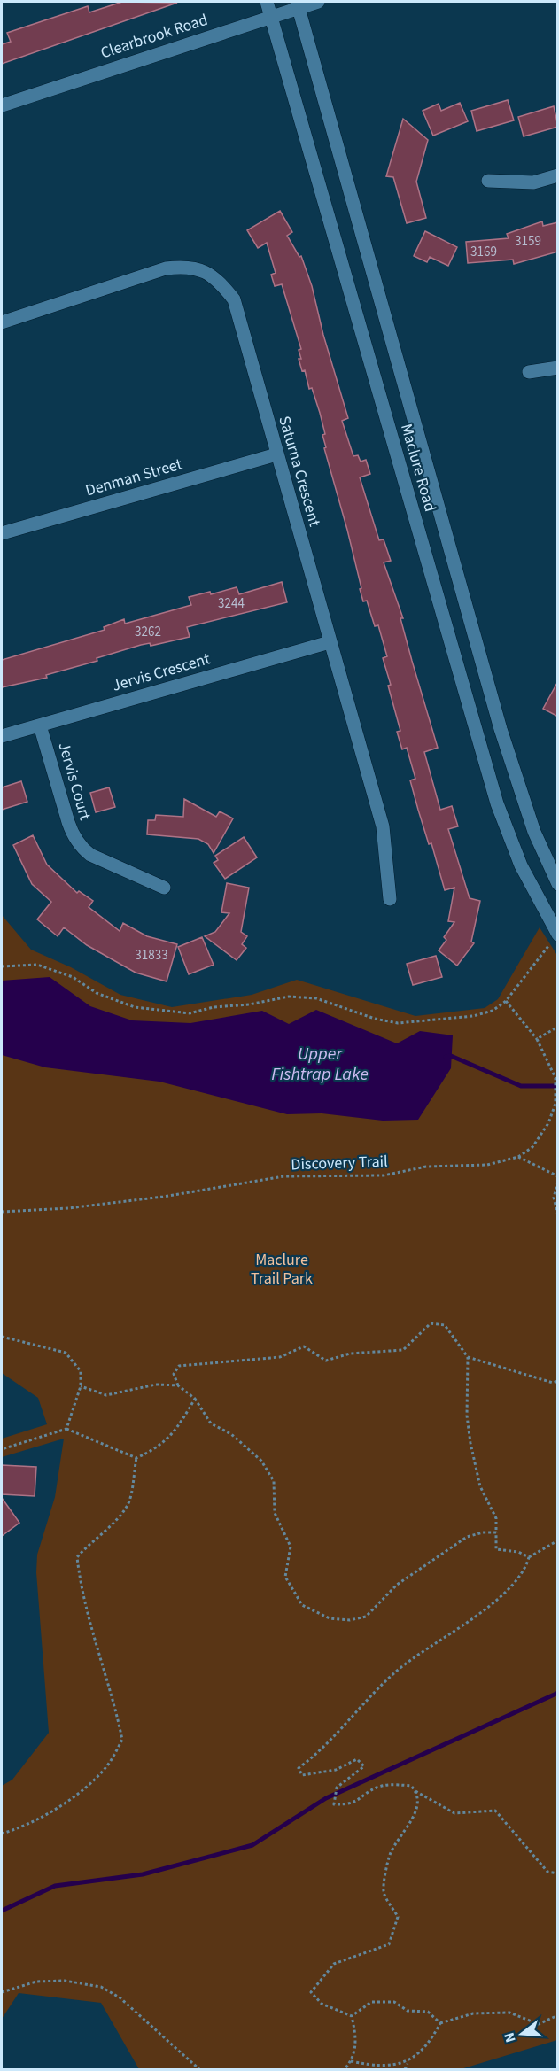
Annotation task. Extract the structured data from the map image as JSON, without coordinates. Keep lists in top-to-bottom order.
{
  "streets": {
    "main road": [
      "Clearbrook Road",
      "Maclure Road",
      "Saturna Crescent",
      "Denman Street",
      "Jervis Crescent",
      "Jervis Court"
    ],
    "path": ["Discovery Trail"]
  },
  "crossings": [
    ["Clearbrook Road", "Maclure Road"],
    ["Saturna Crescent", "Denman Street"],
    ["Saturna Crescent", "Jervis Crescent"],
    ["Jervis Crescent", "Jervis Court"]
  ],
  "water": ["Upper Fishtrap Lake"],
  "parks": ["Maclure Trail Park"],
  "house_numbers": [
    "3159",
    "3169",
    "3244",
    "3262",
    "31833"
  ],
  "north": "left"
}
